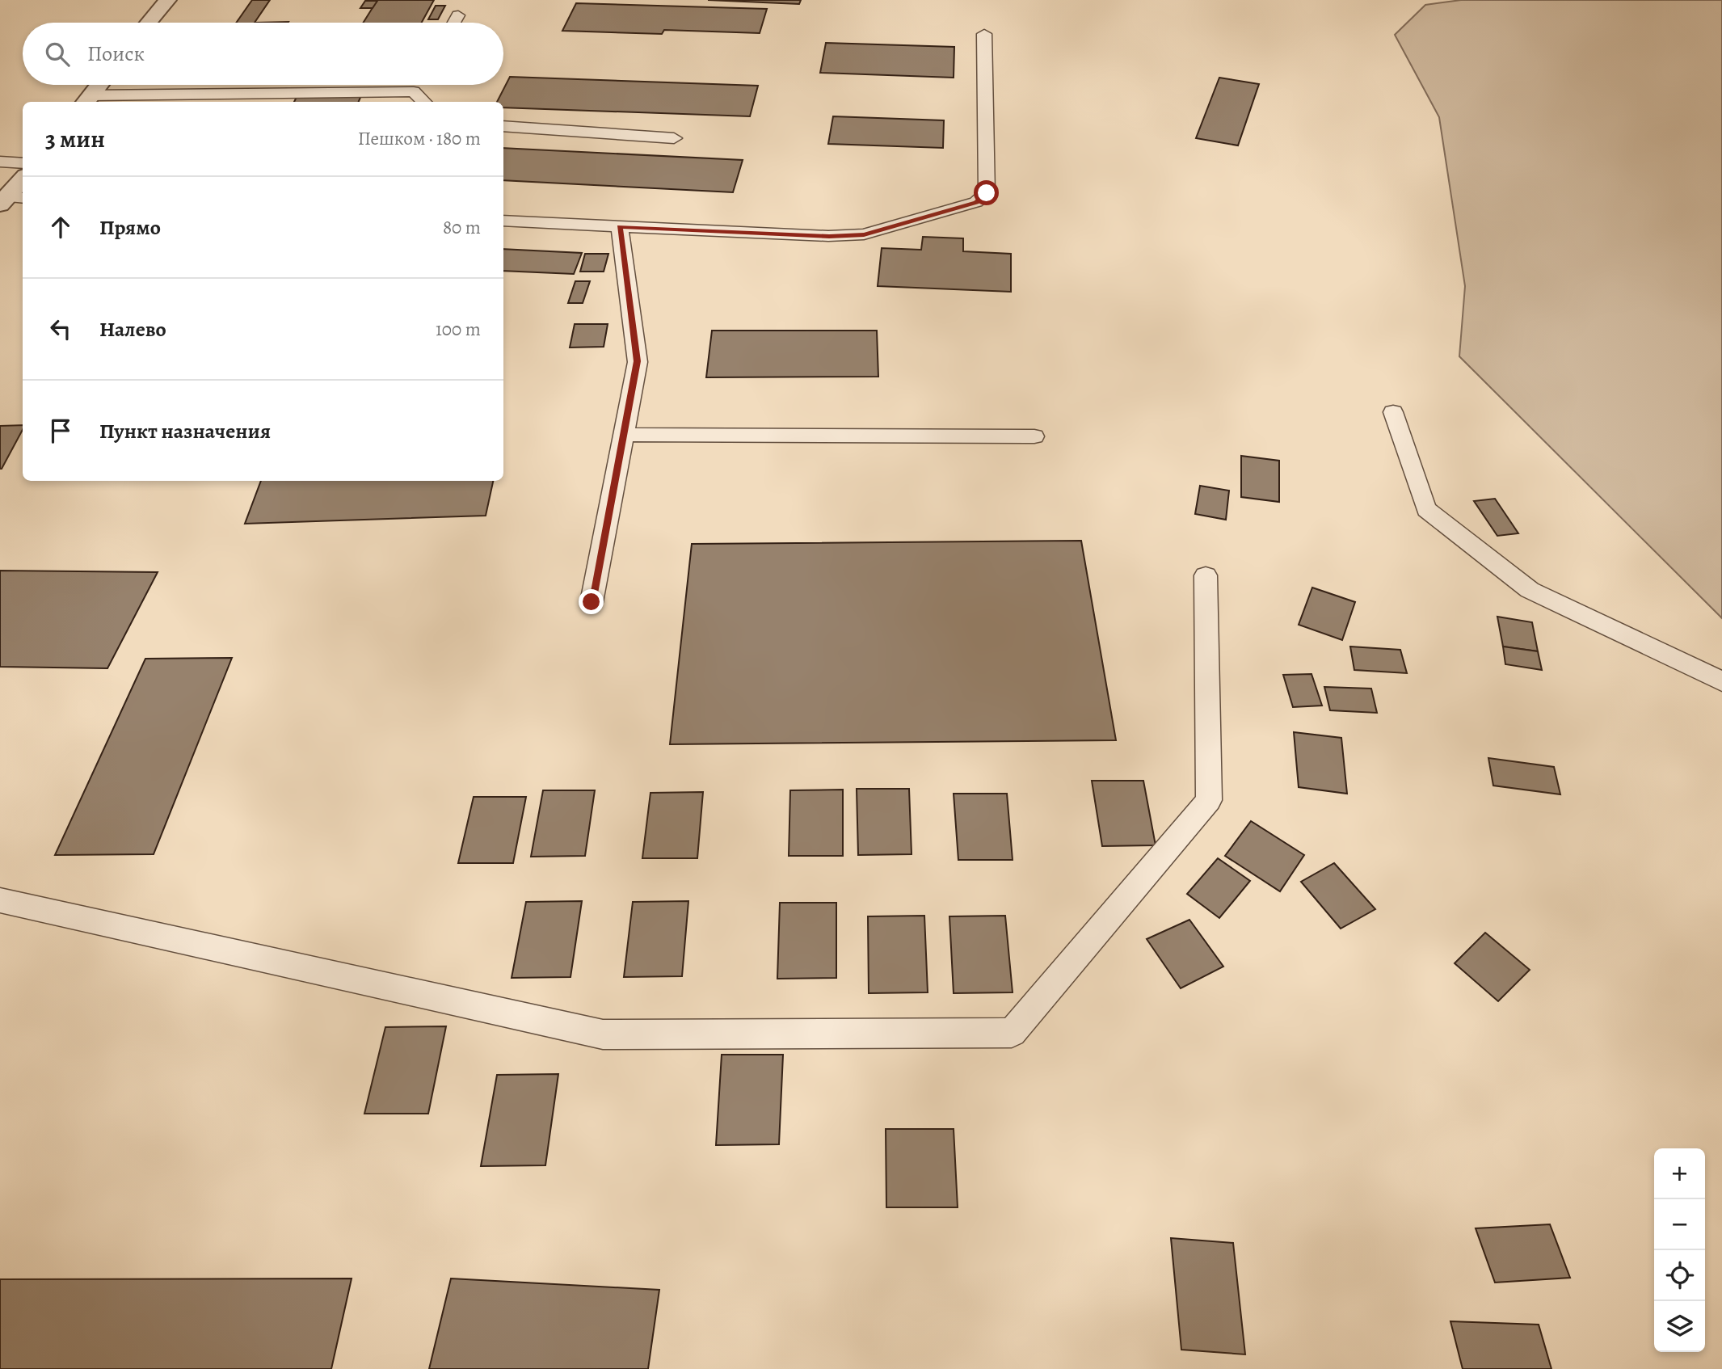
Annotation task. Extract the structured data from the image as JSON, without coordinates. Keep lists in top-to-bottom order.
{
  "page": {
    "search": "Поиск",
    "heading": ["3 мин", "Пешком · 180 m"],
    "list": [
      ["Прямо", "80 m"],
      ["Налево", "100 m"],
      "Пункт назначения"
    ],
    "map_buttons": ["+", "−"]
  }
}
